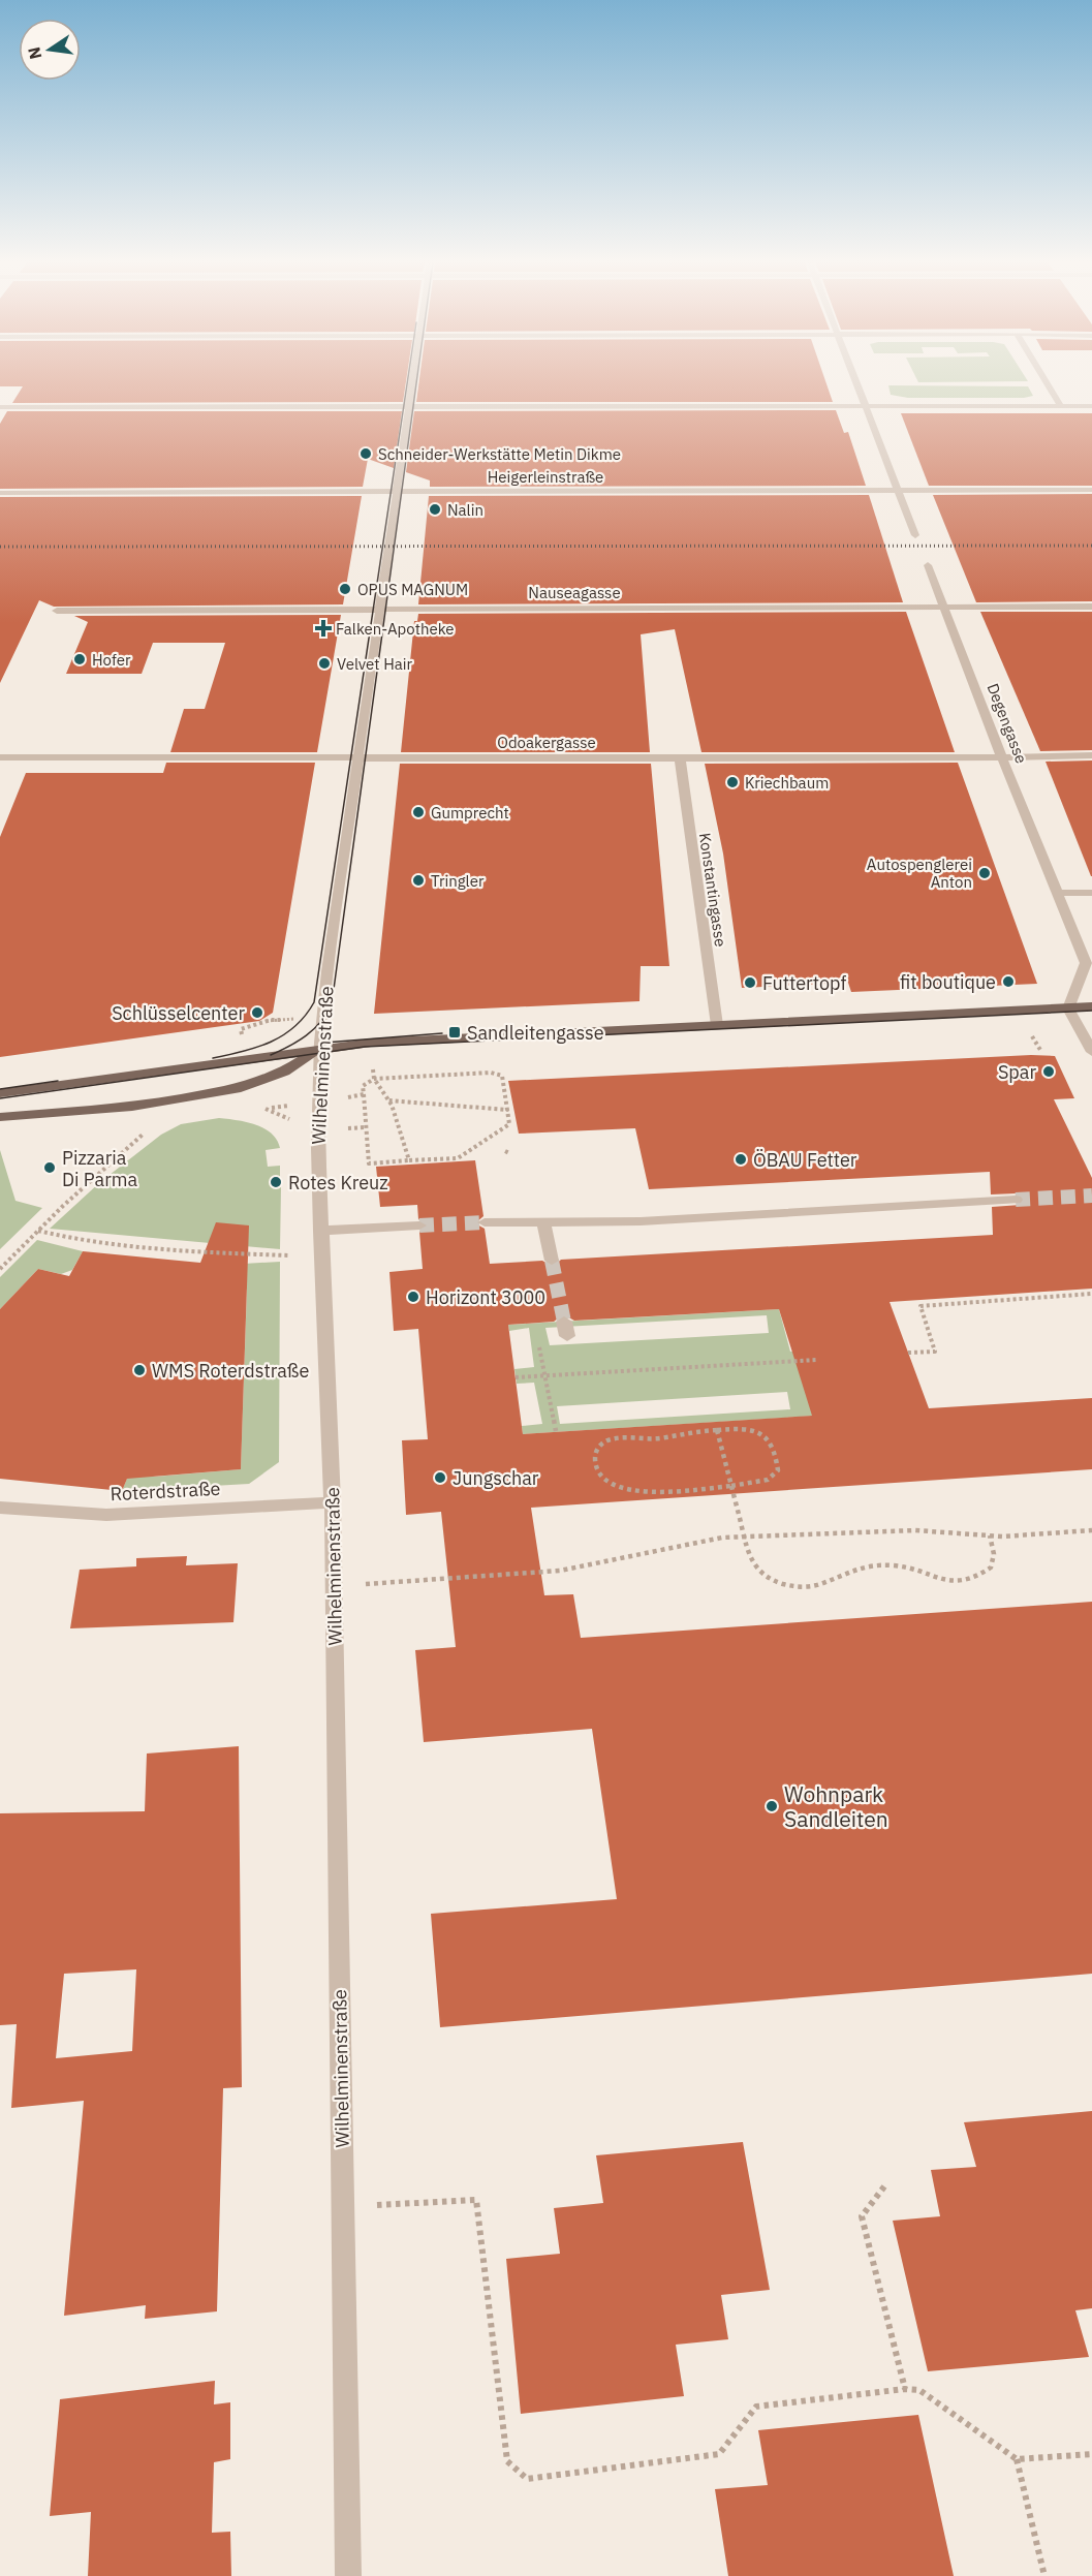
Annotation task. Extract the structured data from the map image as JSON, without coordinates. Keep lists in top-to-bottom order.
{
  "streets": {
    "street": [
      "Heigerleinstraße",
      "Nauseagasse",
      "Degengasse",
      "Odoakergasse",
      "Konstantingasse",
      "Wilhelminenstraße",
      "Roterdstraße"
    ]
  },
  "crossings": [
    ["Heigerleinstraße", "Wilhelminenstraße"],
    ["Nauseagasse", "Degengasse"],
    ["Nauseagasse", "Wilhelminenstraße"],
    ["Degengasse", "Odoakergasse"],
    ["Odoakergasse", "Konstantingasse"],
    ["Odoakergasse", "Wilhelminenstraße"],
    ["Wilhelminenstraße", "Roterdstraße"]
  ],
  "places": {
    "other": [
      "Schneider-Werkstätte Metin Dikme",
      "Nalin",
      "OPUS MAGNUM",
      "Hofer",
      "Velvet Hair",
      "Kriechbaum",
      "Gumprecht",
      "Autospenglerei Anton",
      "Tringler",
      "fit boutique",
      "Futtertopf",
      "Schlüsselcenter",
      "Spar",
      "ÖBAU Fetter",
      "Pizzaria Di Parma",
      "Rotes Kreuz",
      "Horizont 3000",
      "WMS Roterdstraße",
      "Jungschar",
      "Wohnpark Sandleiten"
    ],
    "health": ["Falken-Apotheke"],
    "transit": ["Sandleitengasse"]
  },
  "north": "left"
}
